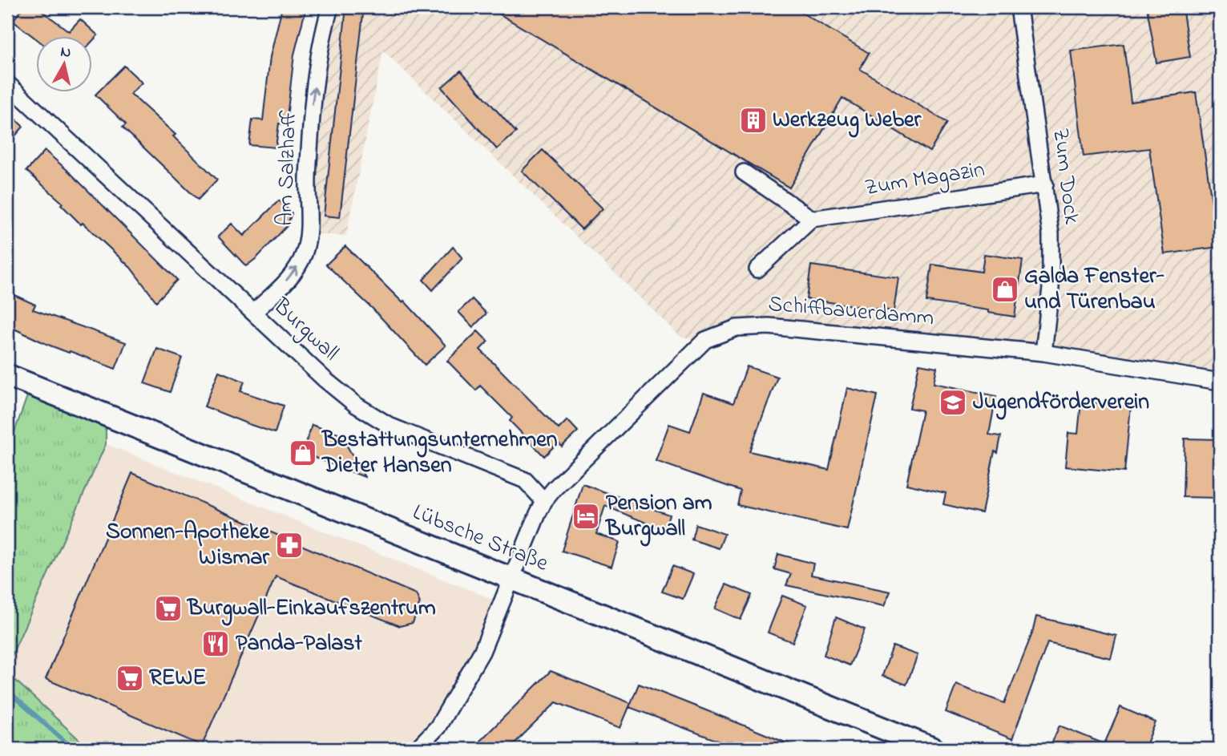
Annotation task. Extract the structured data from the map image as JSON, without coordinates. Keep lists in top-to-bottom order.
{
  "streets": {
    "street": [
      "Am Salzhaff",
      "Zum Dock",
      "Zum Magazin",
      "Schiffbauerdamm",
      "Burgwall",
      "Lübsche Straße"
    ]
  },
  "crossings": [
    ["Am Salzhaff", "Burgwall"],
    ["Zum Dock", "Zum Magazin"],
    ["Zum Dock", "Schiffbauerdamm"],
    ["Schiffbauerdamm", "Burgwall"]
  ],
  "one_way": ["Am Salzhaff"],
  "places": {
    "building": ["Werkzeug Weber"],
    "shop": ["Galda Fenster- und Türenbau", "Bestattungsunternehmen Dieter Hansen"],
    "school or university": ["Jugendförderverein"],
    "hotel": ["Pension am Burgwall"],
    "pharmacy": ["Sonnen-Apotheke Wismar"],
    "supermarket": ["Burgwall-Einkaufszentrum", "REWE"],
    "restaurant": ["Panda-Palast"]
  },
  "north": "top"
}
